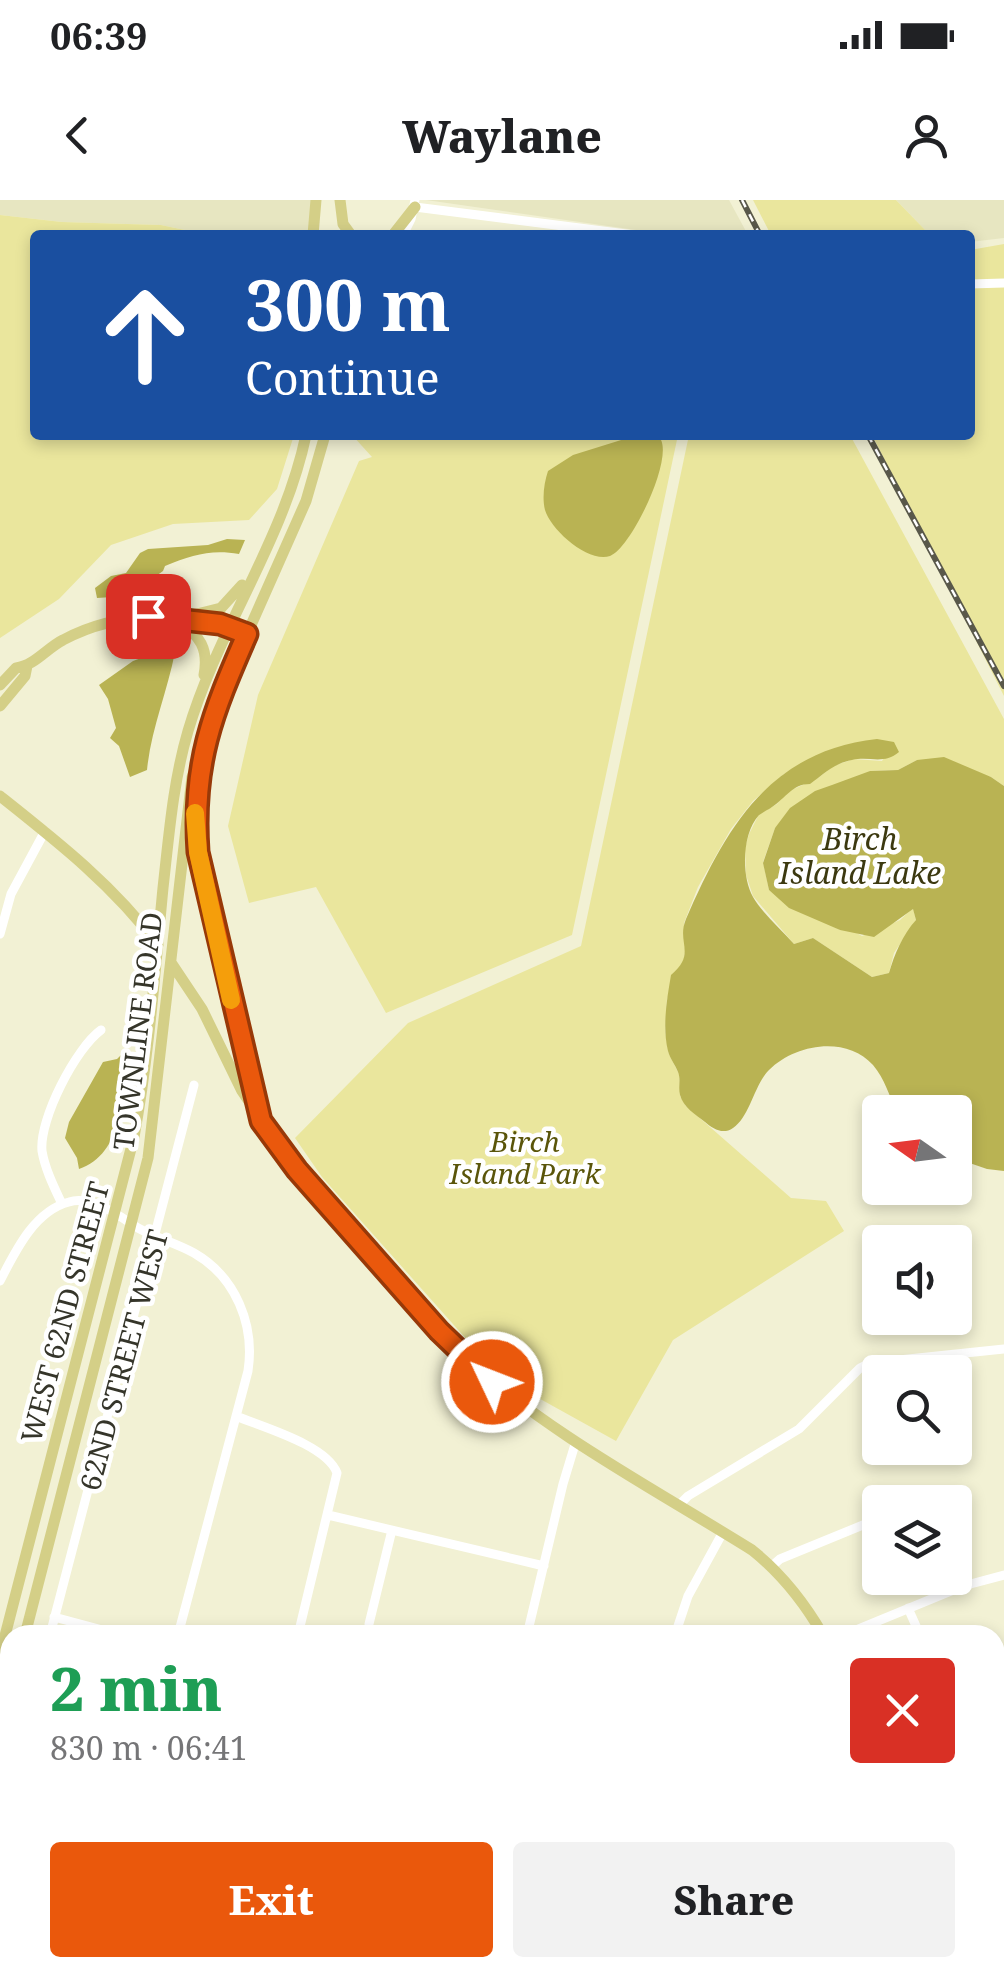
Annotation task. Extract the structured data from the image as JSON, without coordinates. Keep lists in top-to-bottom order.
{
  "streets": {
    "main road": ["TOWNLINE ROAD", "WEST 62ND STREET"],
    "street": ["62ND STREET WEST"]
  },
  "water": ["Birch Island Lake"],
  "parks": ["Birch Island Park"],
  "north": "left",
  "page": {
    "status": "06:39",
    "header": "Waylane",
    "turn": ["300 m", "Continue"],
    "heading": ["2 min", "830 m · 06:41"],
    "buttons": ["Exit", "Share"]
  }
}
